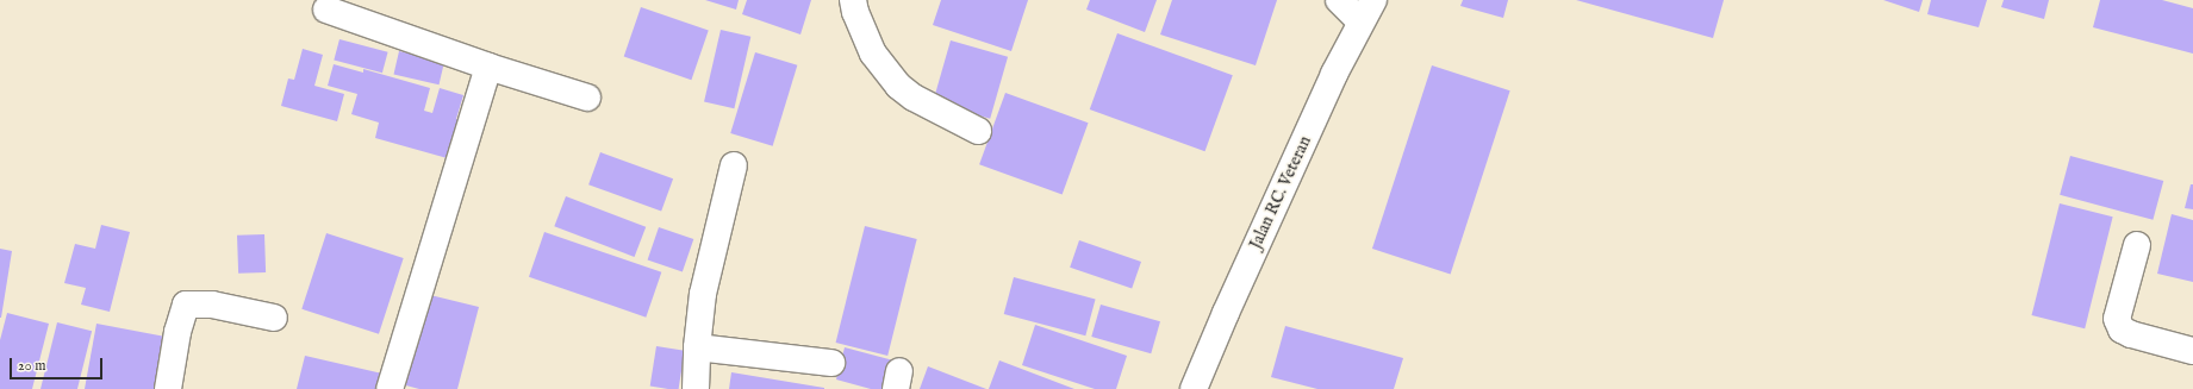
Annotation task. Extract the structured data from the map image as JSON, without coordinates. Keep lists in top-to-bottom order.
{
  "streets": {
    "street": ["Jalan RC. Veteran"]
  },
  "scale_bar": "20 m"
}
